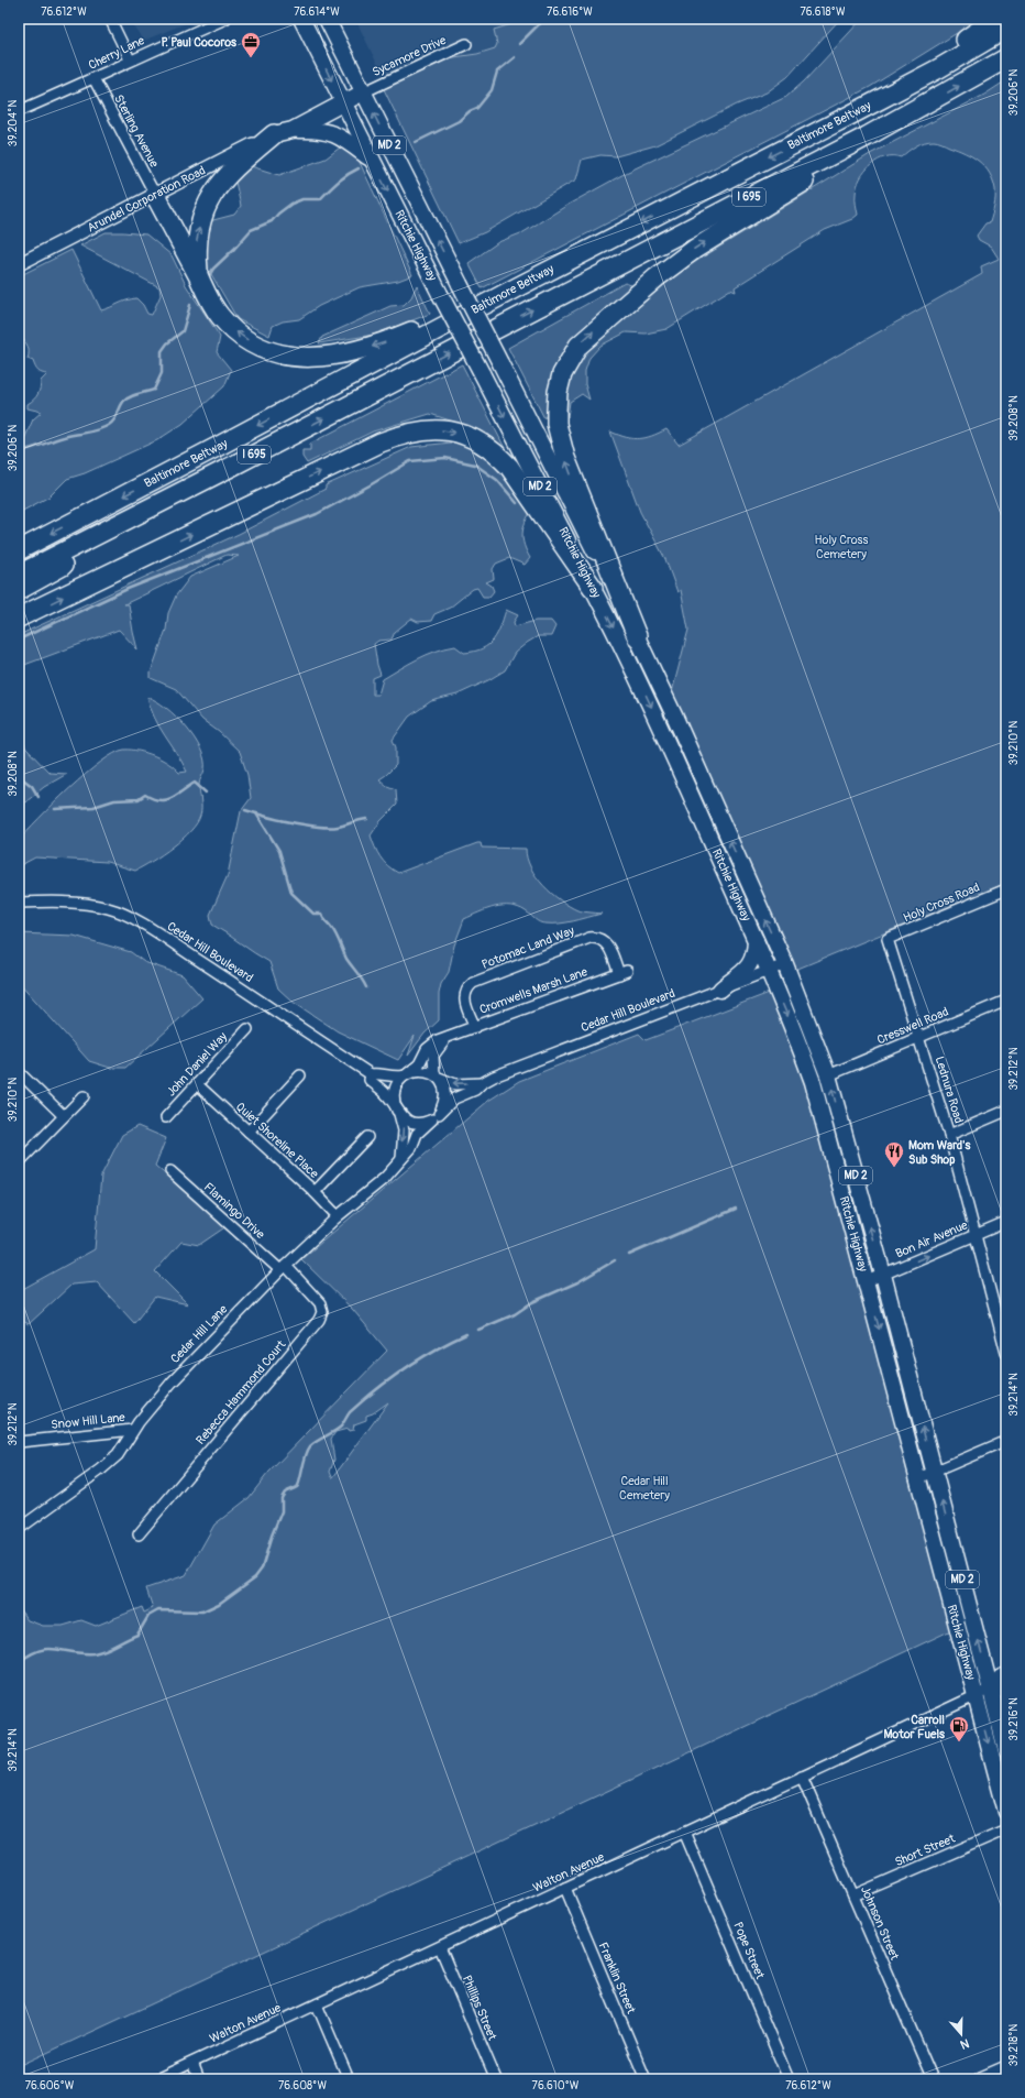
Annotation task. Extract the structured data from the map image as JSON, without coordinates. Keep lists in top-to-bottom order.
{
  "streets": {
    "highway": ["Baltimore Beltway", "I 695"],
    "main road": ["MD 2", "Arundel Corporation Road", "Ritchie Highway"],
    "street": [
      "Cherry Lane",
      "Sycamore Drive",
      "Sterling Avenue",
      "Holy Cross Road",
      "Potomac Land Way",
      "Cedar Hill Boulevard",
      "Cromwells Marsh Lane",
      "Cresswell Road",
      "John Daniel Way",
      "Lednura Road",
      "Quiet Shoreline Place",
      "Flamingo Drive",
      "Bon Air Avenue",
      "Cedar Hill Lane",
      "Rebecca Hammond Court",
      "Snow Hill Lane",
      "Short Street",
      "Walton Avenue",
      "Johnson Street",
      "Pope Street",
      "Franklin Street",
      "Phillips Street"
    ]
  },
  "crossings": [
    ["Cherry Lane", "Sterling Avenue"],
    ["Sycamore Drive", "Arundel Corporation Road"],
    ["Sycamore Drive", "Ritchie Highway"],
    ["Sterling Avenue", "Arundel Corporation Road"],
    ["Arundel Corporation Road", "Ritchie Highway"],
    ["Ritchie Highway", "Cedar Hill Boulevard"],
    ["Ritchie Highway", "Cresswell Road"],
    ["Ritchie Highway", "Bon Air Avenue"],
    ["Ritchie Highway", "Walton Avenue"],
    ["Holy Cross Road", "Lednura Road"],
    ["Potomac Land Way", "Cromwells Marsh Lane"],
    ["Cedar Hill Boulevard", "Cromwells Marsh Lane"],
    ["Cedar Hill Boulevard", "Cedar Hill Lane"],
    ["Cromwells Marsh Lane", "Cedar Hill Lane"],
    ["Cresswell Road", "Lednura Road"],
    ["John Daniel Way", "Quiet Shoreline Place"],
    ["Lednura Road", "Bon Air Avenue"],
    ["Quiet Shoreline Place", "Cedar Hill Lane"],
    ["Flamingo Drive", "Cedar Hill Lane"],
    ["Flamingo Drive", "Rebecca Hammond Court"],
    ["Cedar Hill Lane", "Rebecca Hammond Court"],
    ["Cedar Hill Lane", "Snow Hill Lane"],
    ["Short Street", "Johnson Street"],
    ["Walton Avenue", "Johnson Street"],
    ["Walton Avenue", "Pope Street"],
    ["Walton Avenue", "Franklin Street"],
    ["Walton Avenue", "Phillips Street"]
  ],
  "one_way": ["Bon Air Avenue"],
  "parks": ["Holy Cross Cemetery", "Cedar Hill Cemetery"],
  "places": {
    "office": ["P. Paul Cocoros"],
    "restaurant": ["Mom Ward's Sub Shop"],
    "fuel station": ["Carroll Motor Fuels"]
  },
  "north": "bottom",
  "coordinates": [
    "76.612°W",
    "76.614°W",
    "76.616°W",
    "76.618°W",
    "39.206°N",
    "39.204°N",
    "39.208°N",
    "39.210°N",
    "39.212°N",
    "39.214°N",
    "39.216°N",
    "39.218°N",
    "76.606°W",
    "76.608°W",
    "76.610°W"
  ]
}
